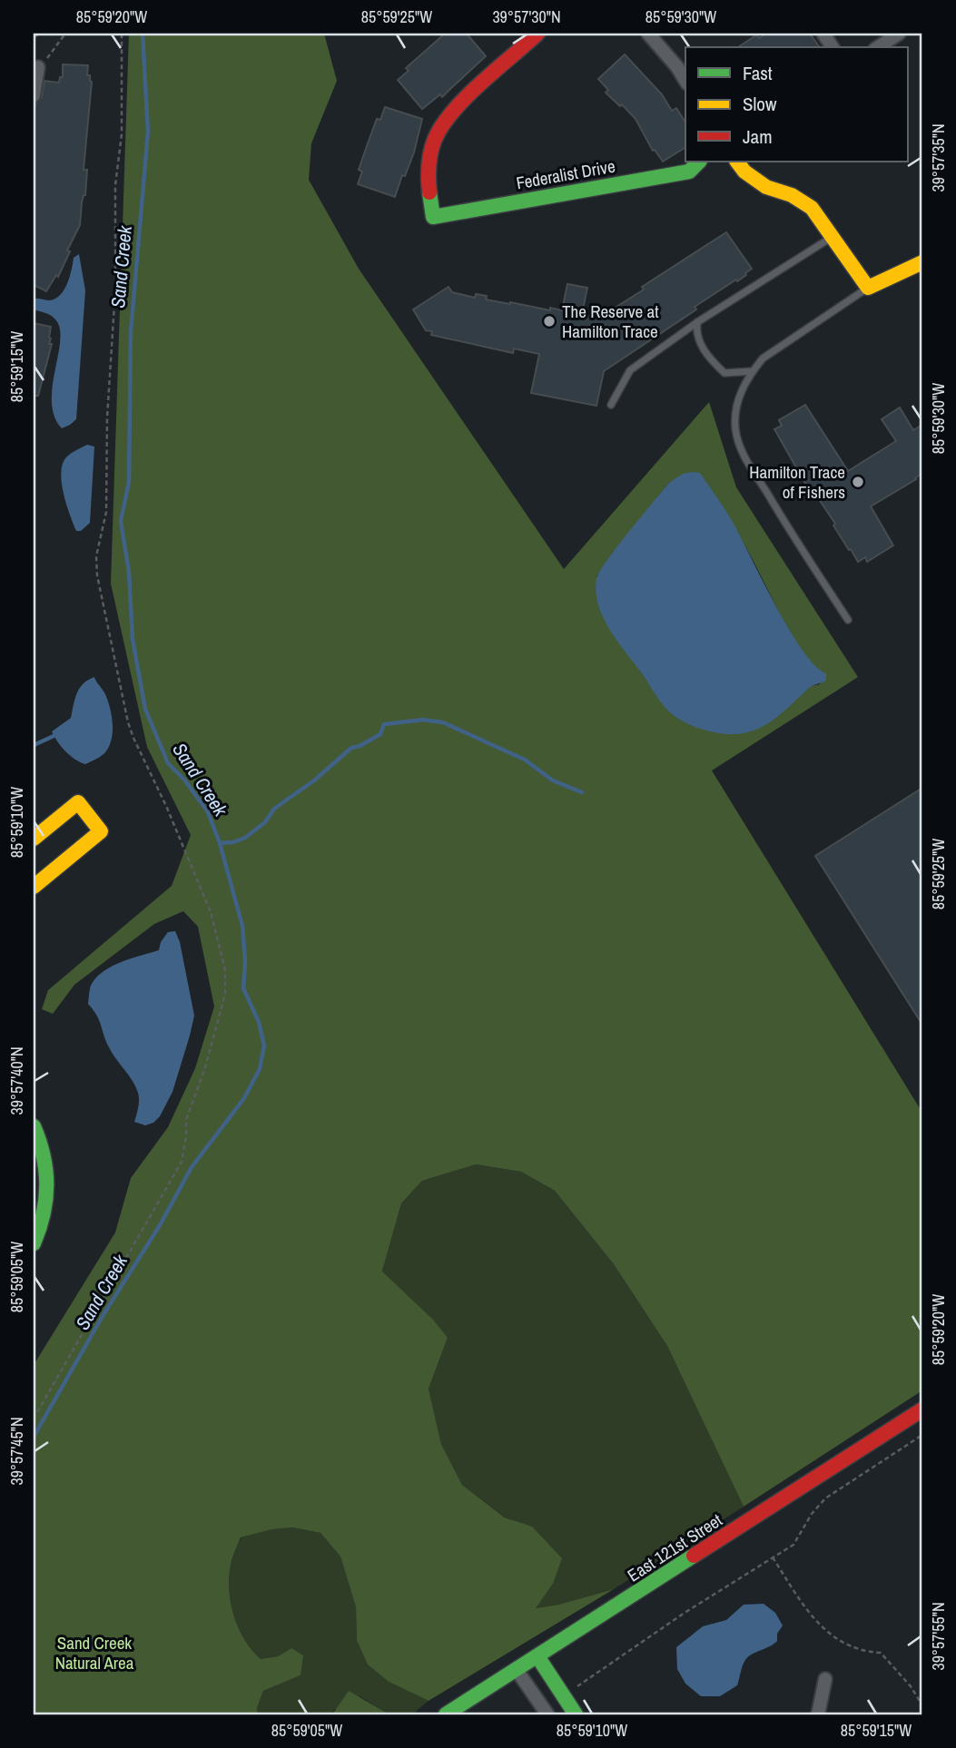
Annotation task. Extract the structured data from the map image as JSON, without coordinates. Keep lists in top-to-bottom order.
{
  "streets": {
    "street": ["Federalist Drive", "East 121st Street"]
  },
  "water": ["Sand Creek"],
  "parks": ["Sand Creek Natural Area"],
  "places": ["The Reserve at Hamilton Trace", "Hamilton Trace of Fishers"],
  "legend": ["Fast", "Slow", "Jam"],
  "coordinates": [
    "85°59'20\"W",
    "85°59'25\"W",
    "39°57'30\"N",
    "85°59'30\"W",
    "39°57'35\"N",
    "85°59'15\"W",
    "85°59'10\"W",
    "39°57'40\"N",
    "85°59'05\"W",
    "39°57'45\"N",
    "39°57'55\"N"
  ]
}
